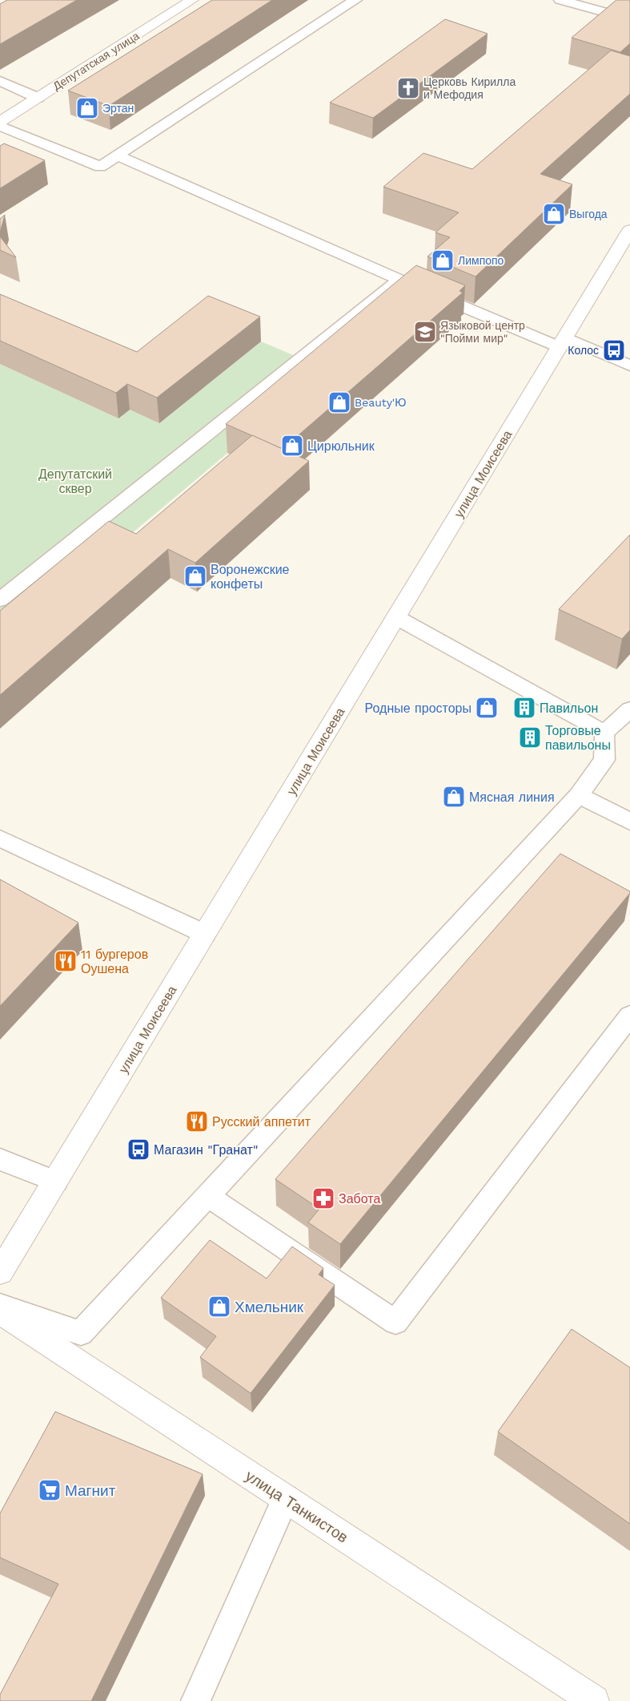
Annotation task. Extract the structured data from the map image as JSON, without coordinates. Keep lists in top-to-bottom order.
{
  "streets": {
    "street": ["Депутатская улица", "улица Моисеева", "улица Танкистов"]
  },
  "parks": ["Депутатский сквер"],
  "places": {
    "church": ["Церковь Кирилла и Мефодия"],
    "shop": [
      "Эртан",
      "Выгода",
      "Лимпопо",
      "Beauty'Ю",
      "Цирюльник",
      "Воронежские конфеты",
      "Родные просторы",
      "Мясная линия",
      "Хмельник"
    ],
    "school or university": ["Языковой центр \"Пойми мир\""],
    "bus stop": ["Колос", "Магазин \"Гранат\""],
    "building": ["Павильон", "Торговые павильоны"],
    "restaurant": ["11 бургеров Оушена", "Русский аппетит"],
    "pharmacy": ["Забота"],
    "supermarket": ["Магнит"]
  }
}
